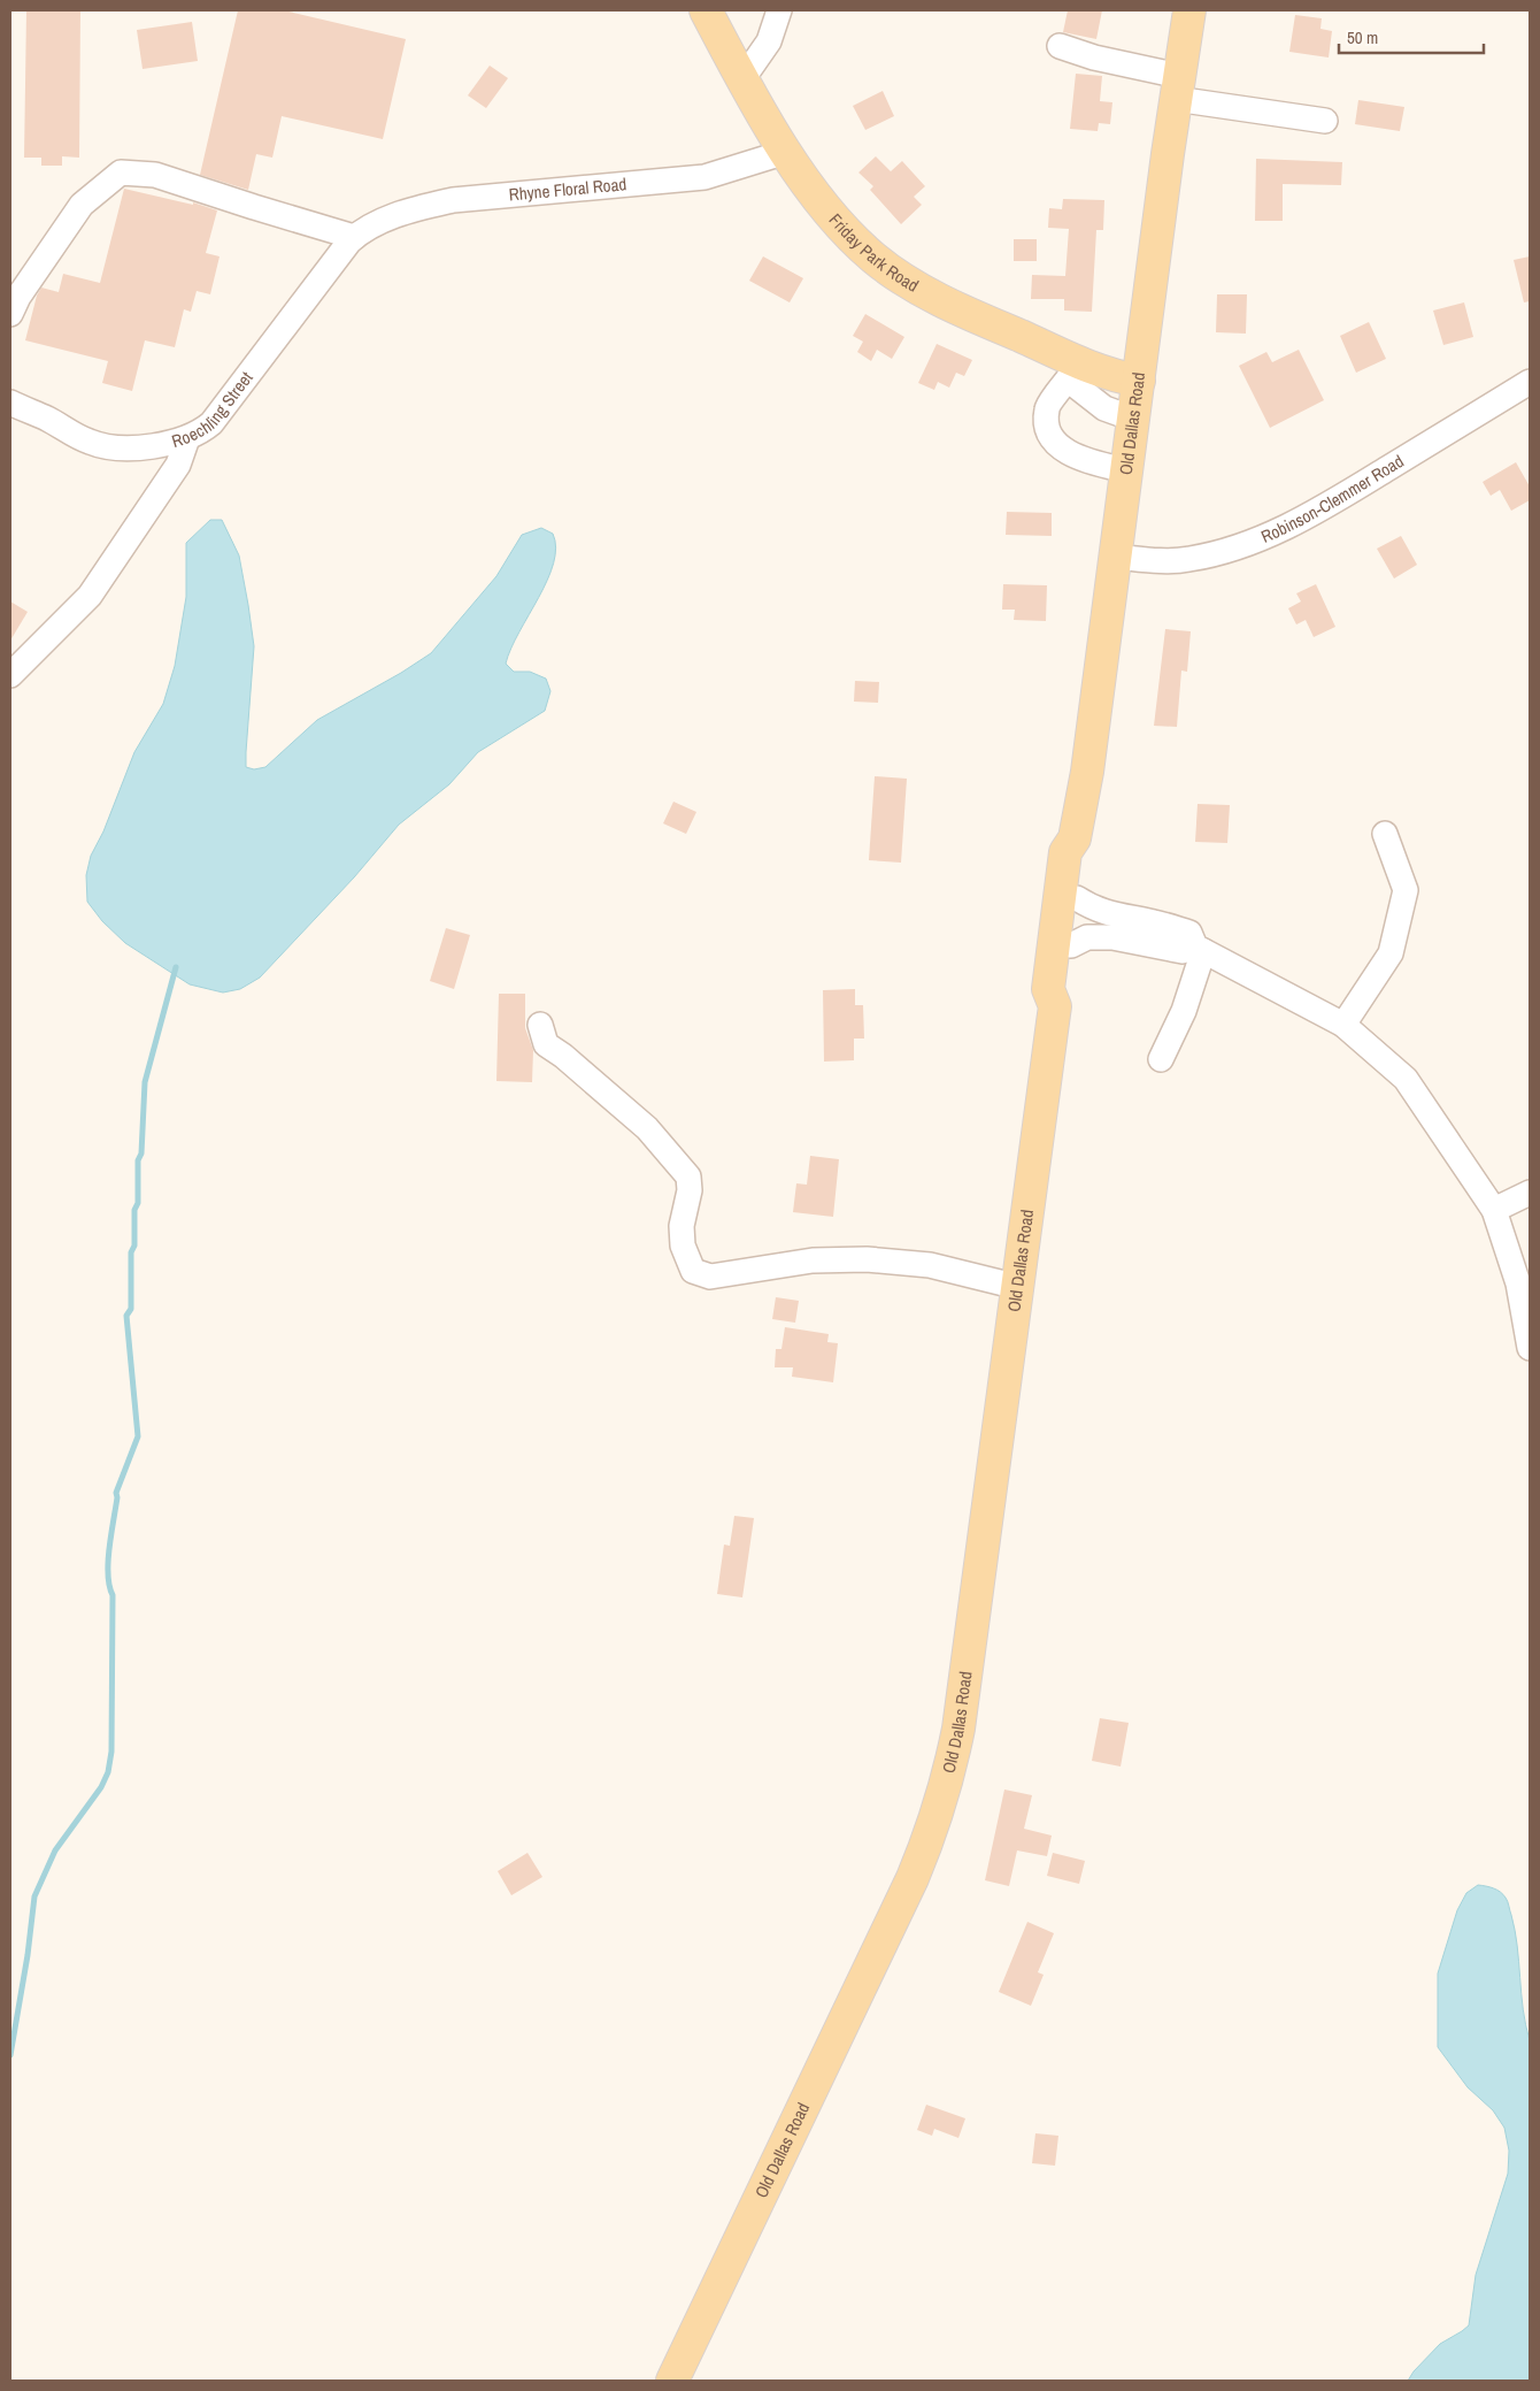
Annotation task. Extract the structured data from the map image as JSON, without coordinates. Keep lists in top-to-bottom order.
{
  "streets": {
    "main road": ["Friday Park Road", "Old Dallas Road"],
    "street": ["Rhyne Floral Road", "Roechling Street", "Robinson-Clemmer Road"]
  },
  "crossings": [
    ["Rhyne Floral Road", "Friday Park Road"],
    ["Rhyne Floral Road", "Roechling Street"],
    ["Friday Park Road", "Old Dallas Road"],
    ["Old Dallas Road", "Robinson-Clemmer Road"]
  ],
  "scale_bar": "50 m"
}
